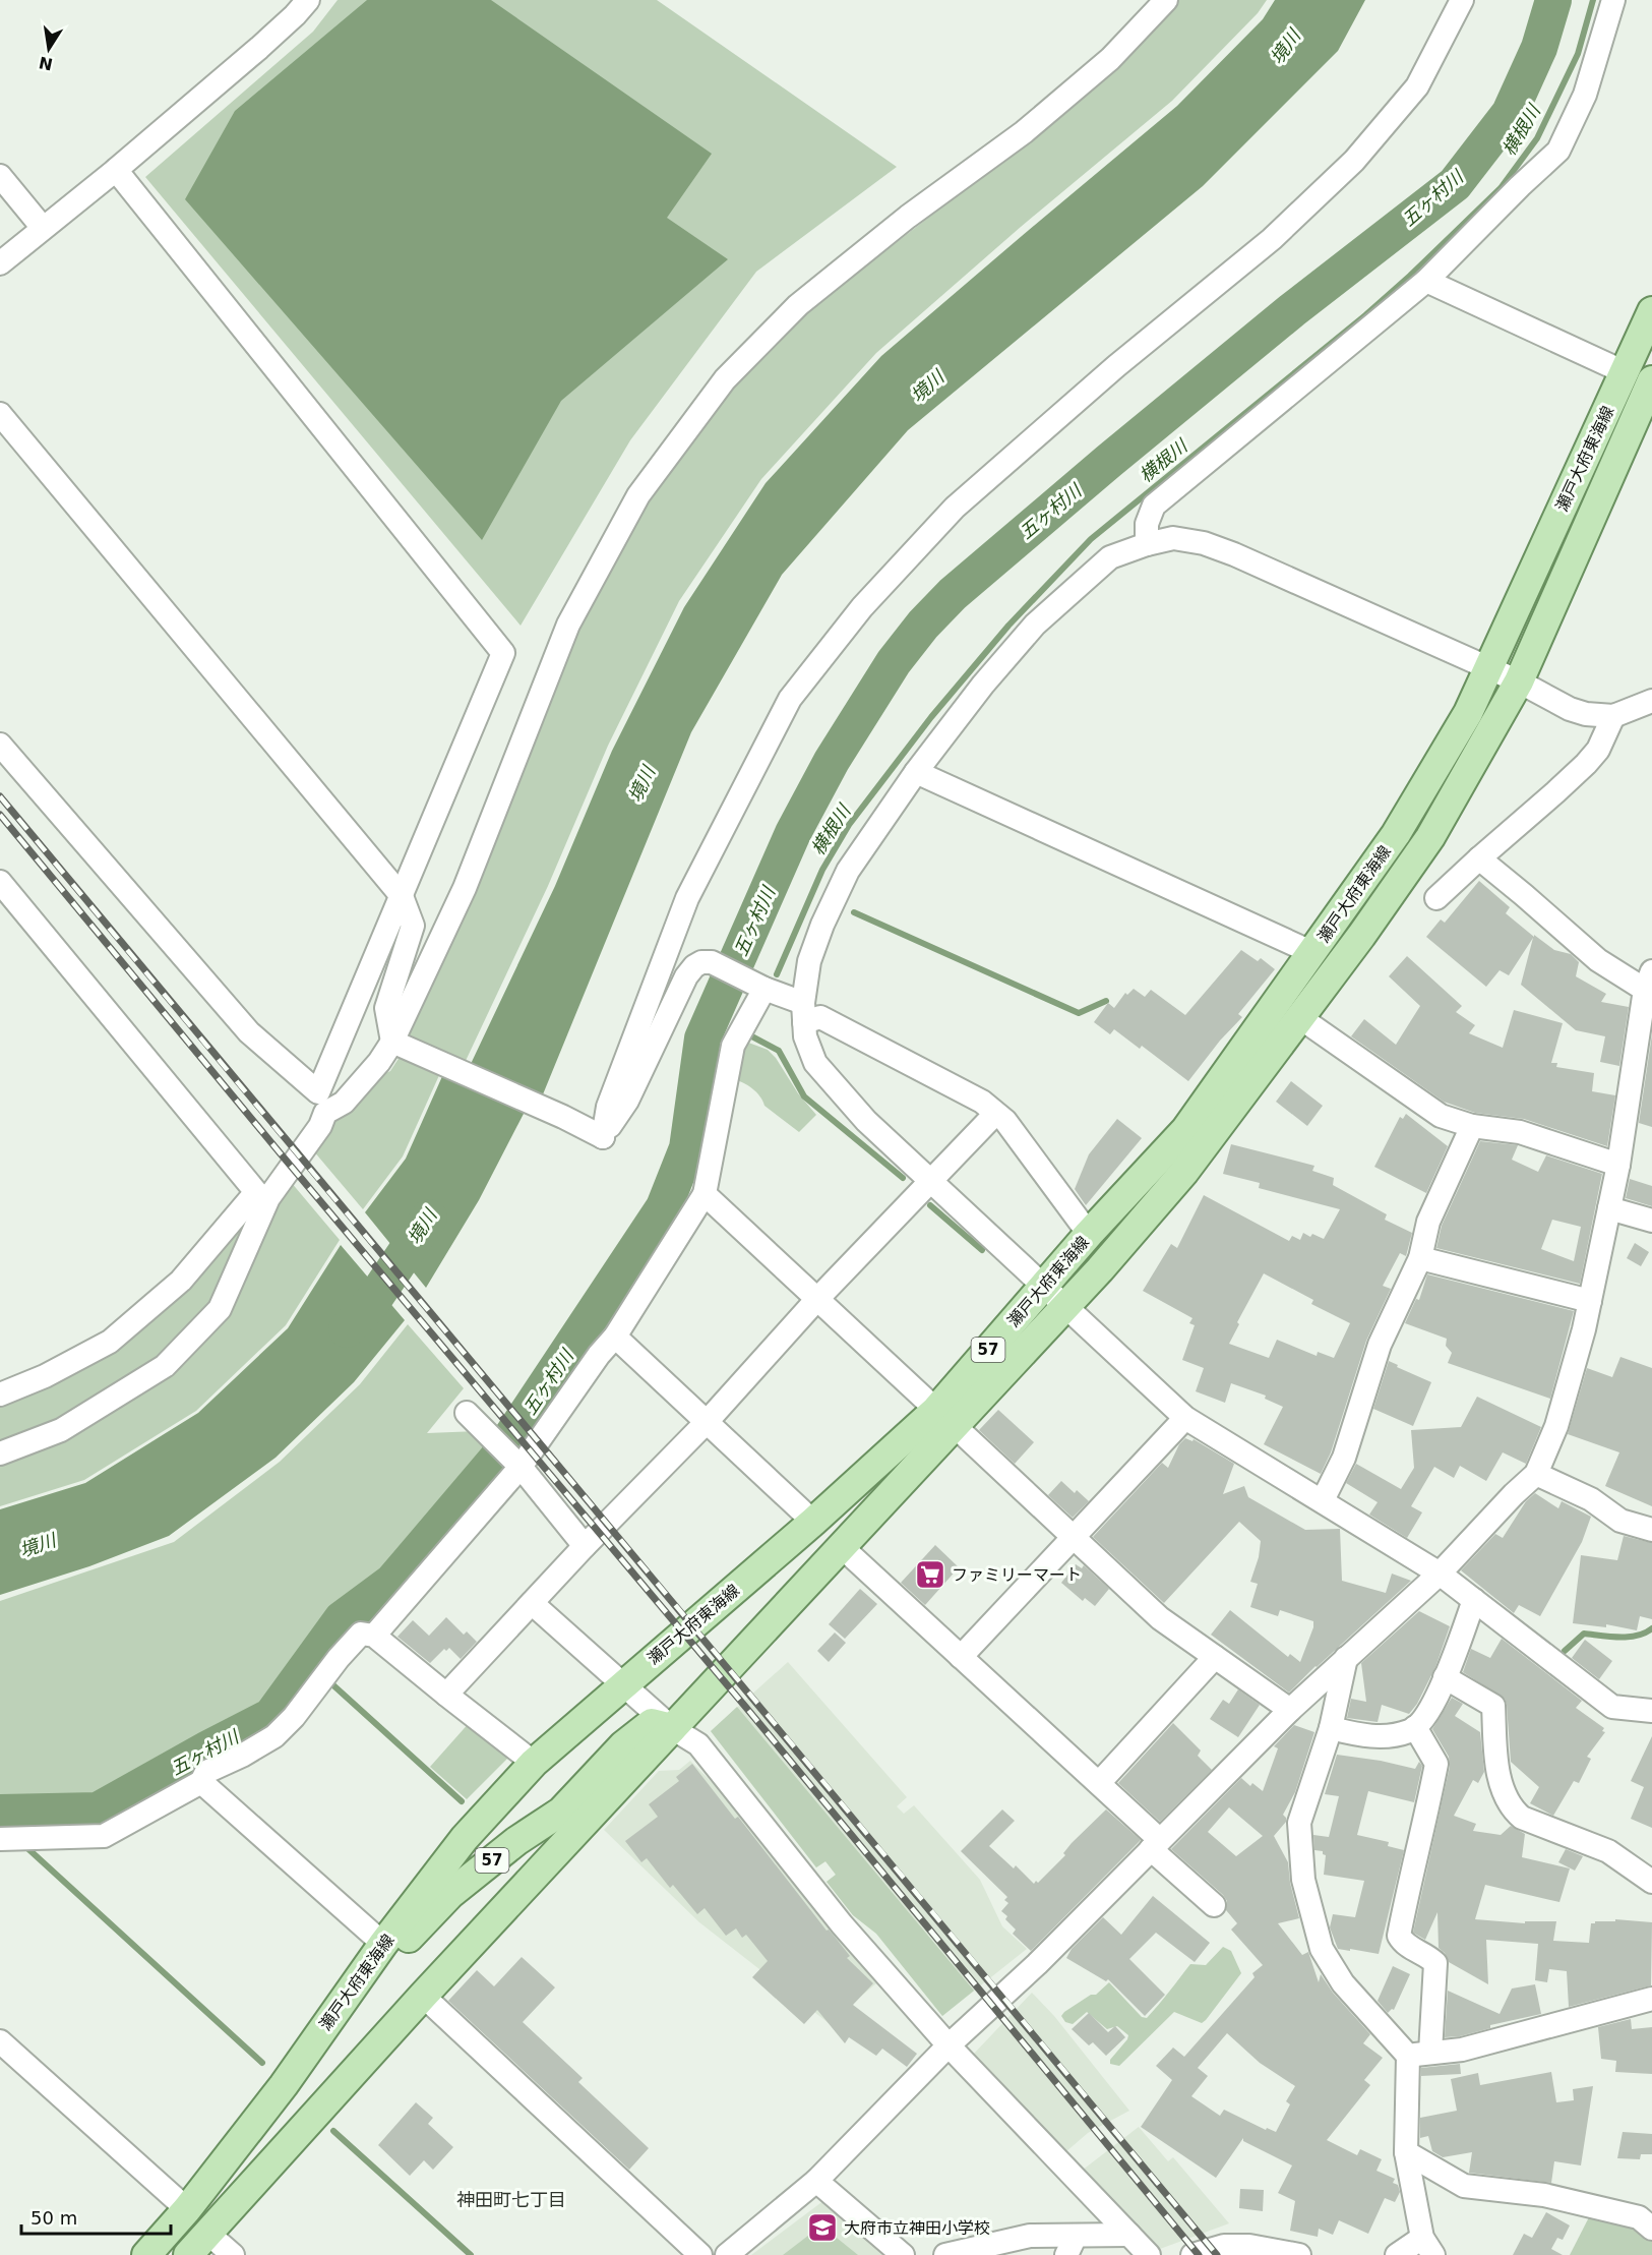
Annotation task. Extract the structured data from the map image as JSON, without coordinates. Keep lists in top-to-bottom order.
{
  "streets": {
    "main road": ["瀬戸大府東海線", "57"]
  },
  "crossings": [
    ["瀬戸大府東海線", "57"]
  ],
  "districts": ["神田町七丁目"],
  "water": ["境川", "横根川", "五ヶ村川"],
  "places": {
    "supermarket": ["ファミリーマート"],
    "school or university": ["大府市立神田小学校"]
  },
  "scale_bar": "50 m",
  "north": "bottom"
}
